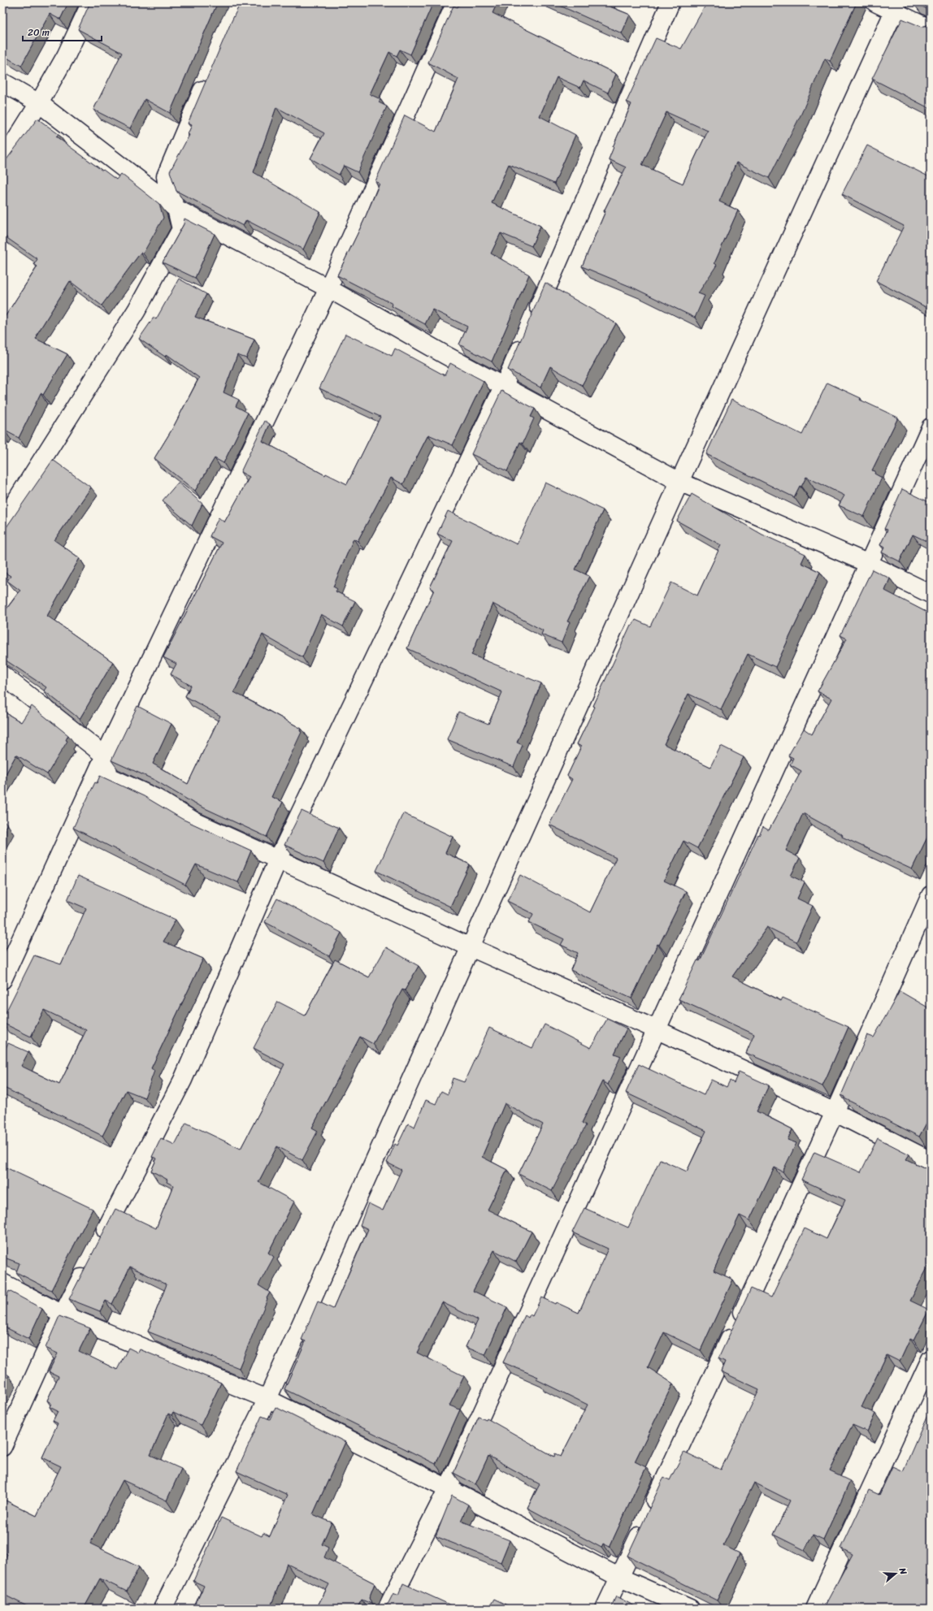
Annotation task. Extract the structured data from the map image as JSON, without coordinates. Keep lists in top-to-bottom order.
{
  "scale_bar": "20 m",
  "north": "right"
}
